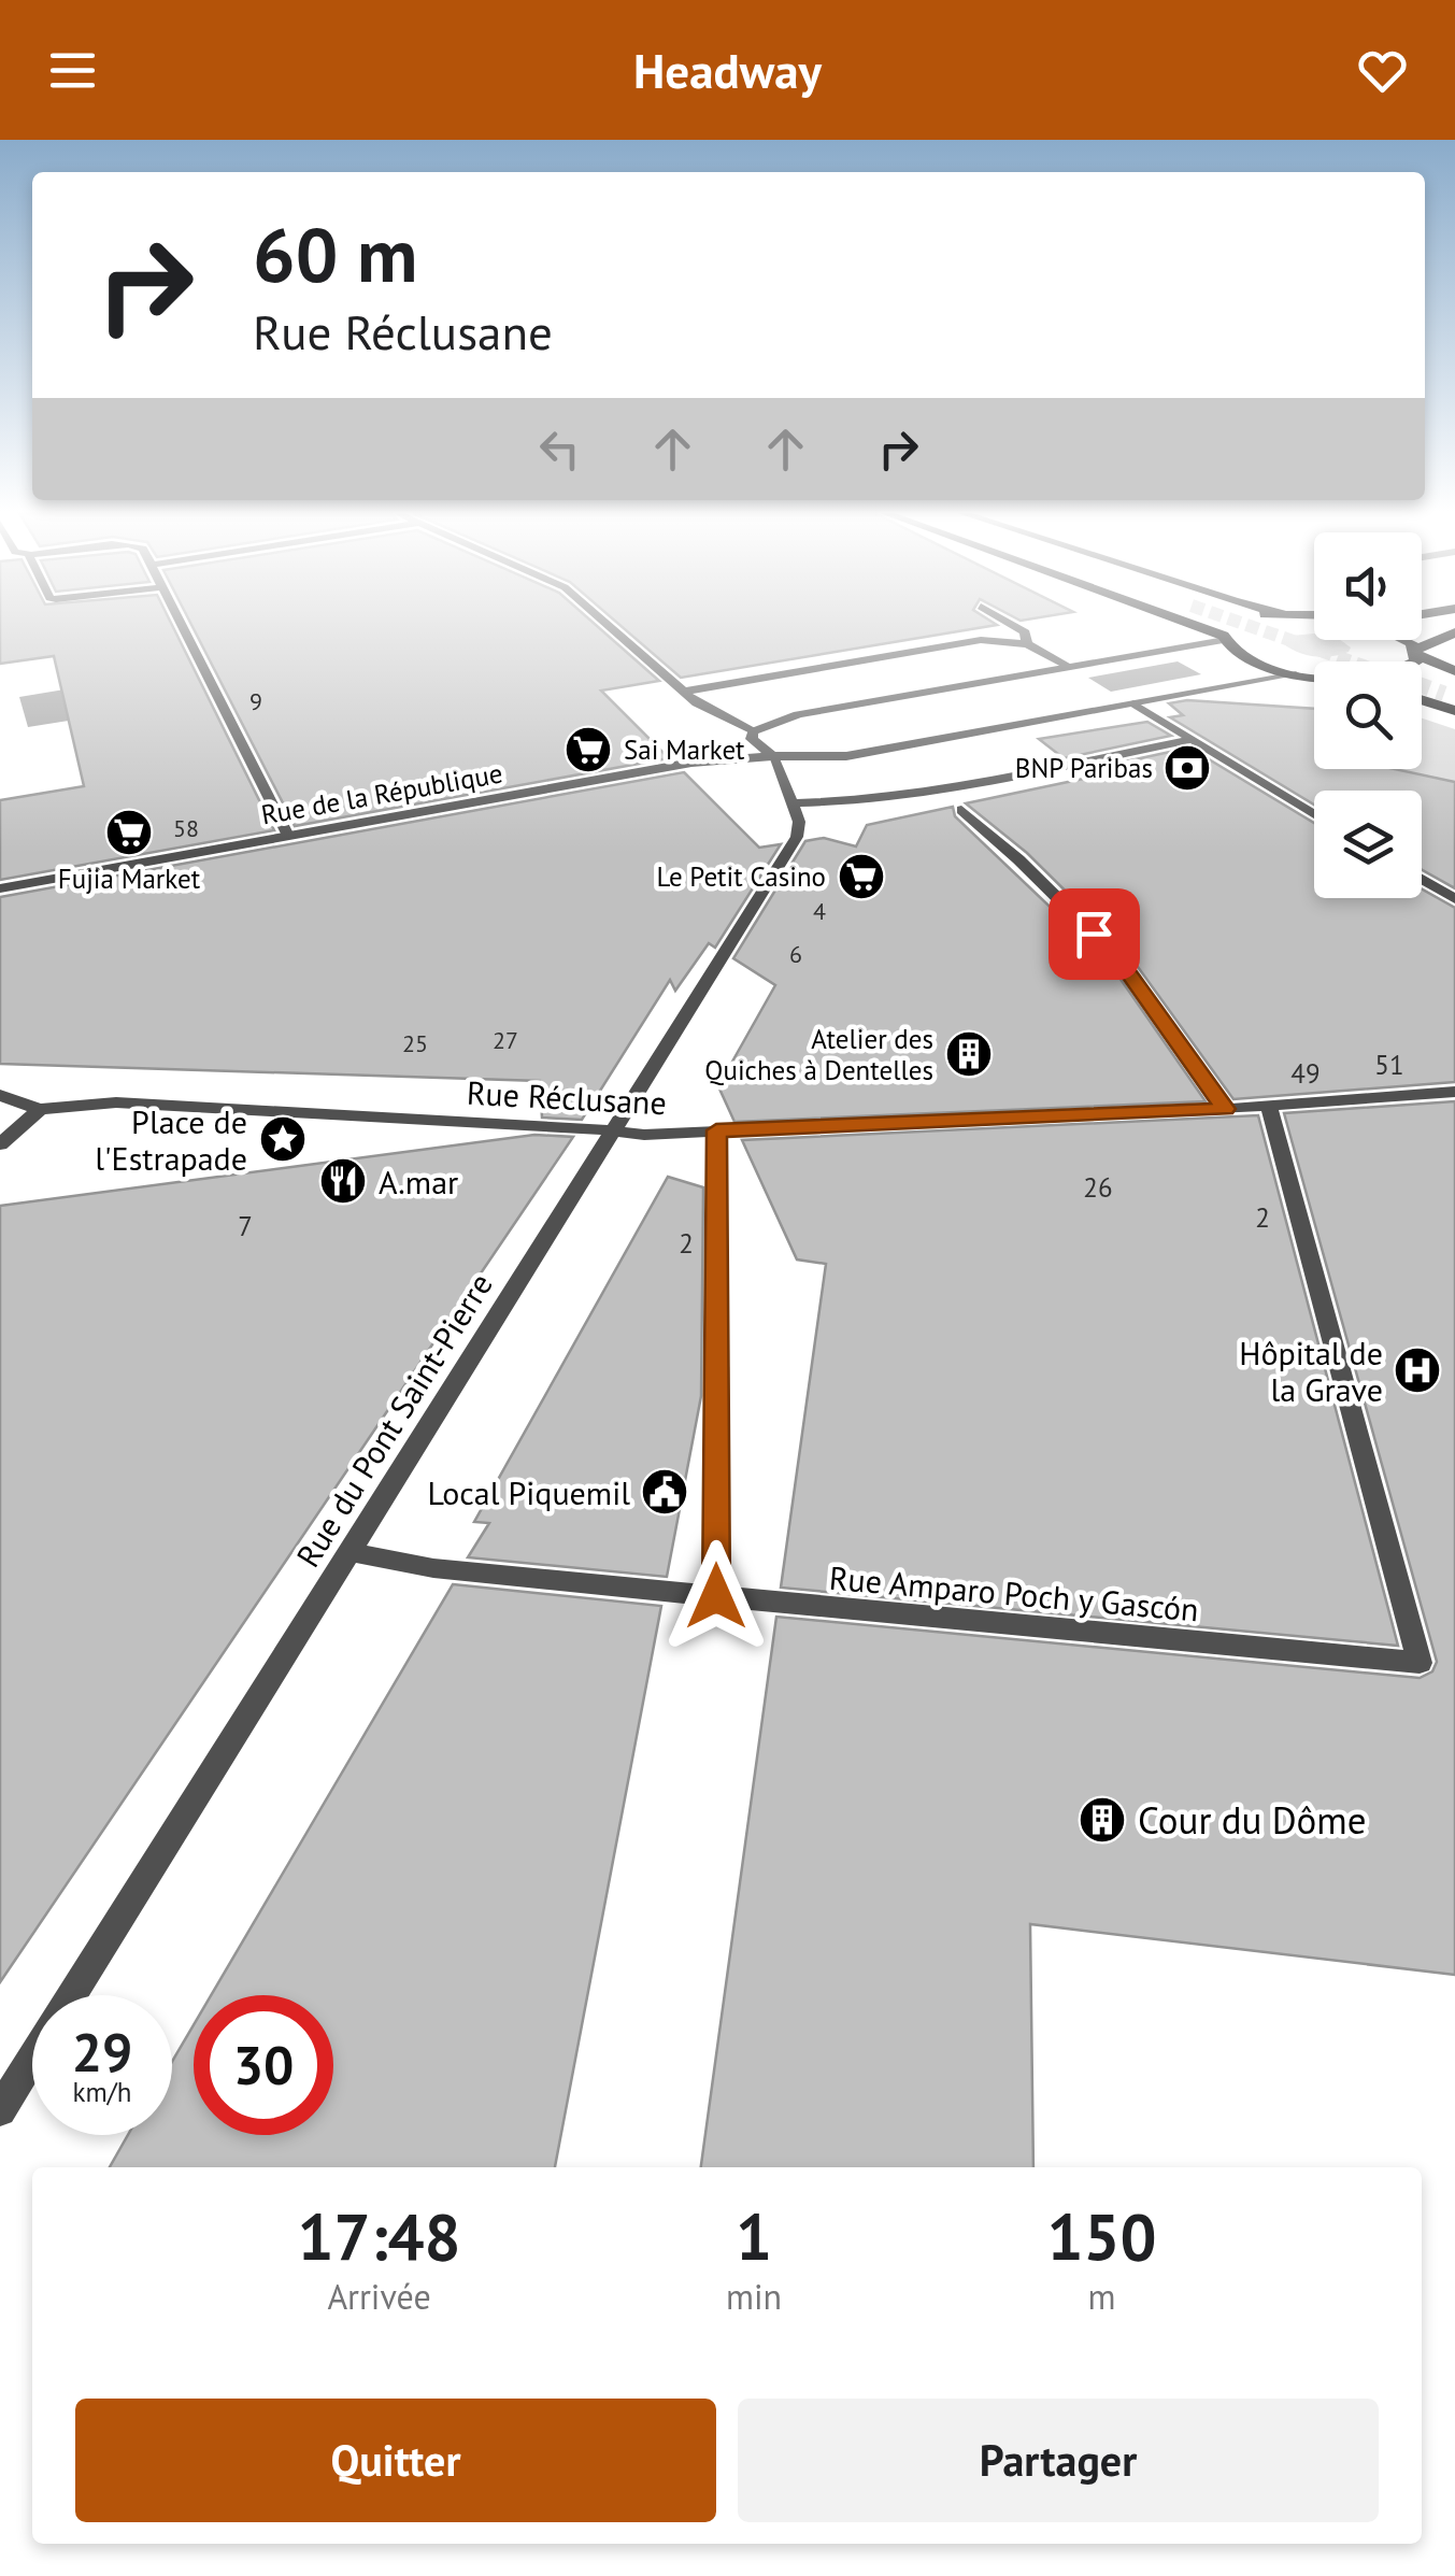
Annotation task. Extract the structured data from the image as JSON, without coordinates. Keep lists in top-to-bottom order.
{
  "streets": {
    "street": [
      "Rue de la République",
      "Rue Réclusane",
      "Rue du Pont Saint-Pierre",
      "Rue Amparo Poch y Gascón"
    ]
  },
  "crossings": [
    ["Rue de la République", "Rue du Pont Saint-Pierre"],
    ["Rue Réclusane", "Rue du Pont Saint-Pierre"],
    ["Rue Réclusane", "Rue Amparo Poch y Gascón"],
    ["Rue du Pont Saint-Pierre", "Rue Amparo Poch y Gascón"]
  ],
  "places": {
    "supermarket": ["Sai Market", "Fujia Market", "Le Petit Casino"],
    "bank": ["BNP Paribas"],
    "building": ["Atelier des Quiches à Dentelles", "Cour du Dôme"],
    "place": ["Place de l'Estrapade"],
    "restaurant": ["A.mar"],
    "hospital": ["Hôpital de la Grave"],
    "public building": ["Local Piquemil"]
  },
  "house_numbers": [
    "9",
    "58",
    "4",
    "6",
    "27",
    "25",
    "51",
    "49",
    "26",
    "2",
    "7",
    "2"
  ],
  "page": {
    "header": "Headway",
    "turn": ["60 m", "Rue Réclusane"],
    "speed": "29 km/h",
    "limit": "30",
    "eta": [
      "17:48",
      "Arrivée",
      "1",
      "min",
      "150",
      "m"
    ],
    "buttons": ["Quitter", "Partager"]
  }
}
